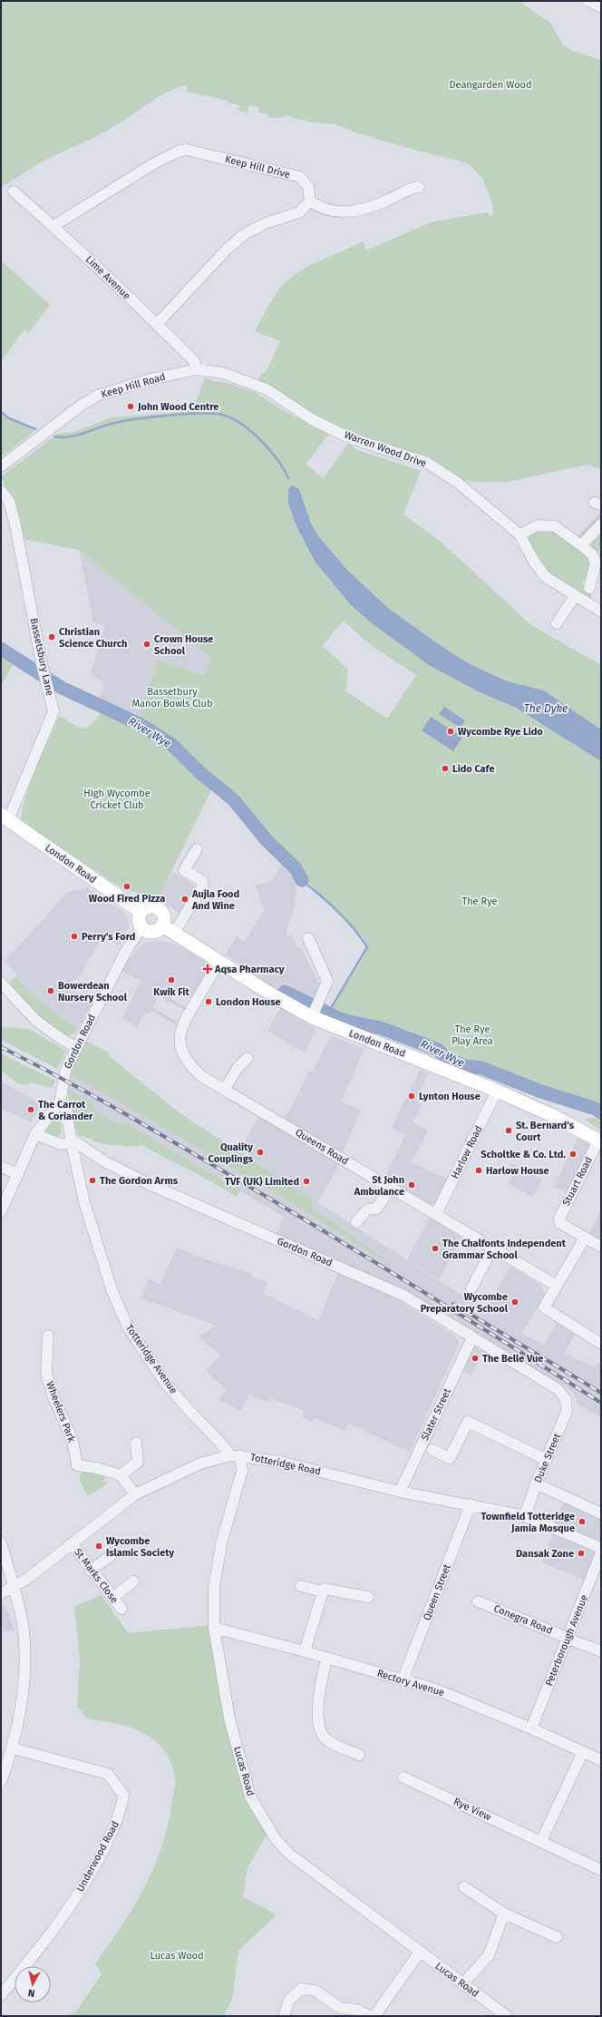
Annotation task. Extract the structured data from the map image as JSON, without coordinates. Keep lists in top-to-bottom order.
{
  "streets": {
    "main road": ["London Road"],
    "street": [
      "Keep Hill Drive",
      "Lime Avenue",
      "Keep Hill Road",
      "Warren Wood Drive",
      "Bassetsbury Lane",
      "Gordon Road",
      "Queens Road",
      "Harlow Road",
      "Stuart Road",
      "Totteridge Avenue",
      "Wheelers Park",
      "Slater Street",
      "Duke Street",
      "Totteridge Road",
      "St Marks Close",
      "Queen Street",
      "Conegra Road",
      "Peterborough Avenue",
      "Rectory Avenue",
      "Lucas Road",
      "Rye View",
      "Underwood Road"
    ]
  },
  "crossings": [
    ["Keep Hill Drive", "Lime Avenue"],
    ["Lime Avenue", "Keep Hill Road"],
    ["Keep Hill Road", "Warren Wood Drive"],
    ["Bassetsbury Lane", "London Road"],
    ["London Road", "Queens Road"],
    ["London Road", "Harlow Road"],
    ["London Road", "Stuart Road"],
    ["Gordon Road", "Totteridge Avenue"],
    ["Gordon Road", "Slater Street"],
    ["Gordon Road", "Duke Street"],
    ["Queens Road", "Harlow Road"],
    ["Totteridge Avenue", "Totteridge Road"],
    ["Totteridge Avenue", "Lucas Road"],
    ["Slater Street", "Totteridge Road"],
    ["Duke Street", "Totteridge Road"],
    ["Totteridge Road", "St Marks Close"],
    ["Totteridge Road", "Queen Street"],
    ["Totteridge Road", "Lucas Road"],
    ["Queen Street", "Rectory Avenue"],
    ["Conegra Road", "Peterborough Avenue"],
    ["Peterborough Avenue", "Rectory Avenue"],
    ["Rectory Avenue", "Lucas Road"]
  ],
  "water": ["The Dyke", "River Wye"],
  "parks": [
    "Deangarden Wood",
    "Bassetbury Manor Bowls Club",
    "High Wycombe Cricket Club",
    "The Rye",
    "The Rye Play Area",
    "Lucas Wood"
  ],
  "places": {
    "other": [
      "John Wood Centre",
      "Christian Science Church",
      "Crown House School",
      "Wycombe Rye Lido",
      "Lido Cafe",
      "Wood Fired Pizza",
      "Aujla Food And Wine",
      "Perry's Ford",
      "Kwik Fit",
      "Bowerdean Nursery School",
      "London House",
      "Lynton House",
      "The Carrot & Coriander",
      "St. Bernard's Court",
      "Quality Couplings",
      "Scholtke & Co. Ltd.",
      "Harlow House",
      "The Gordon Arms",
      "TVF (UK) Limited",
      "St John Ambulance",
      "The Chalfonts Independent Grammar School",
      "Wycombe Preparatory School",
      "The Belle Vue",
      "Townfield Totteridge Jamia Mosque",
      "Wycombe Islamic Society",
      "Dansak Zone"
    ],
    "health": ["Aqsa Pharmacy"]
  },
  "north": "bottom"
}
